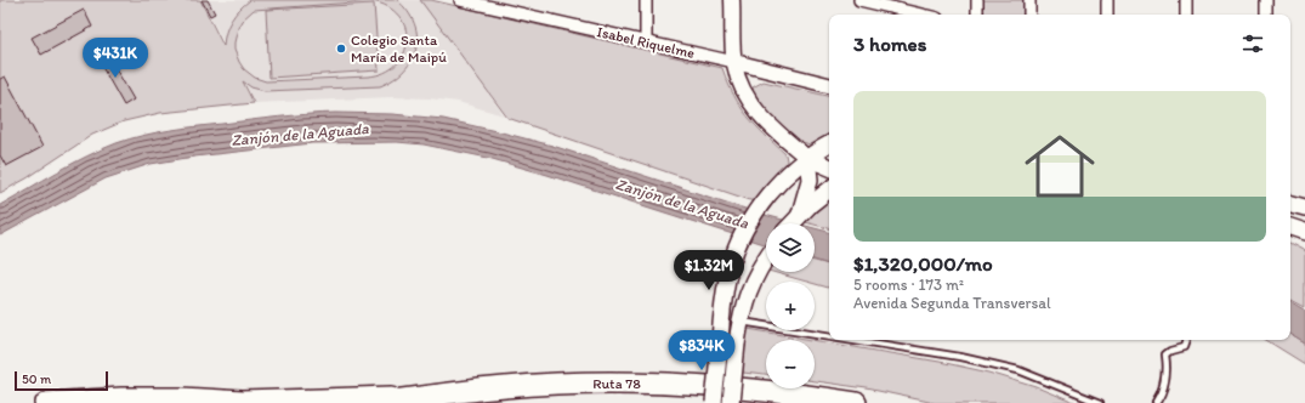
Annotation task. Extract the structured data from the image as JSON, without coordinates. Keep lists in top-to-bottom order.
{
  "streets": {
    "highway": ["Ruta 78"],
    "street": ["Isabel Riquelme"]
  },
  "water": ["Zanjón de la Aguada"],
  "places": ["Colegio Santa María de Maipú"],
  "scale_bar": "50 m",
  "page": {
    "heading": "3 homes",
    "price": ["$431K", "$1.32M", "$834K"],
    "list": [
      {
        "name": "$1,320,000/mo",
        "note": "5 rooms · 173 m² · Avenida Segunda Transversal"
      }
    ],
    "map_buttons": ["+", "−"],
    "scale": "50 m"
  }
}
